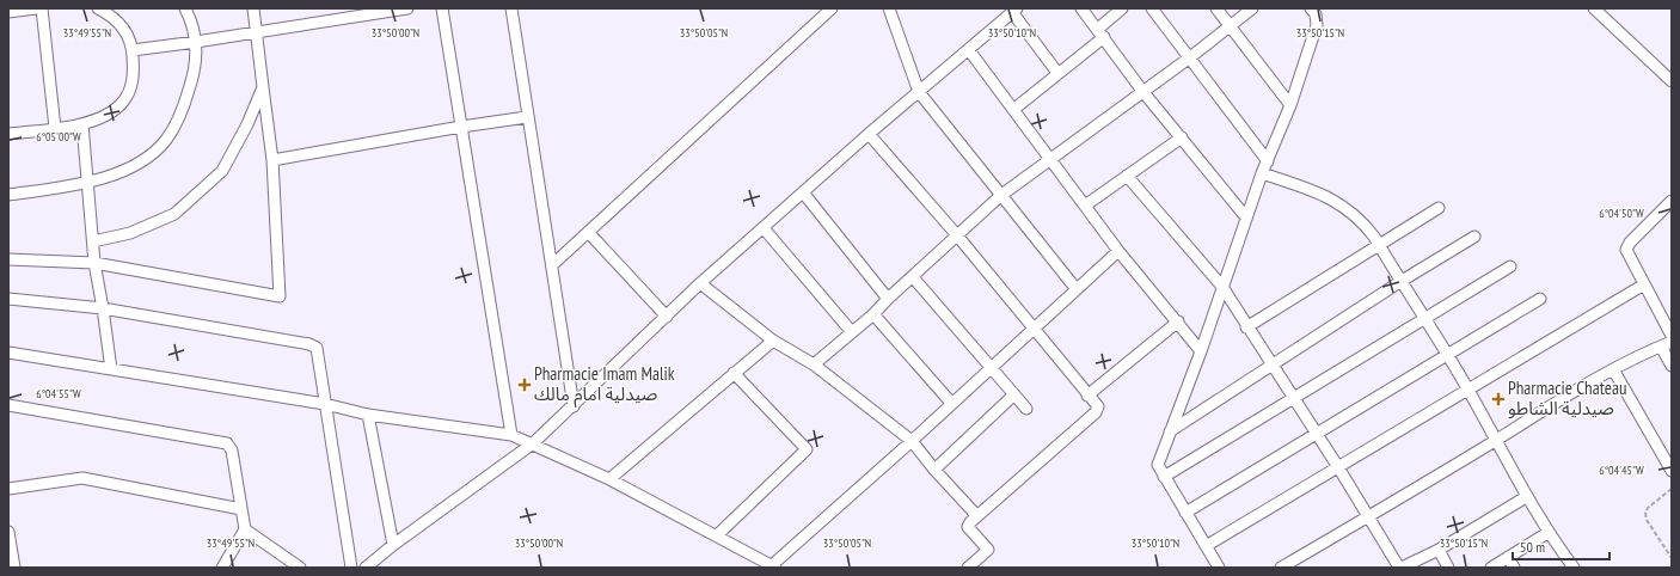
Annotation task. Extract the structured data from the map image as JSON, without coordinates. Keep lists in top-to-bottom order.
{
  "places": {
    "health": ["Pharmacie Imam Malik صيدلية امام مالك", "Pharmacie Chateau صيدلية الشاطو"]
  },
  "scale_bar": "50 m",
  "coordinates": [
    "33°49'55\"N",
    "33°50'00\"N",
    "33°50'10\"N",
    "33°50'05\"N",
    "33°50'15\"N",
    "6°05'00\"W",
    "6°04'50\"W",
    "6°04'55\"W",
    "6°04'45\"W"
  ]
}
